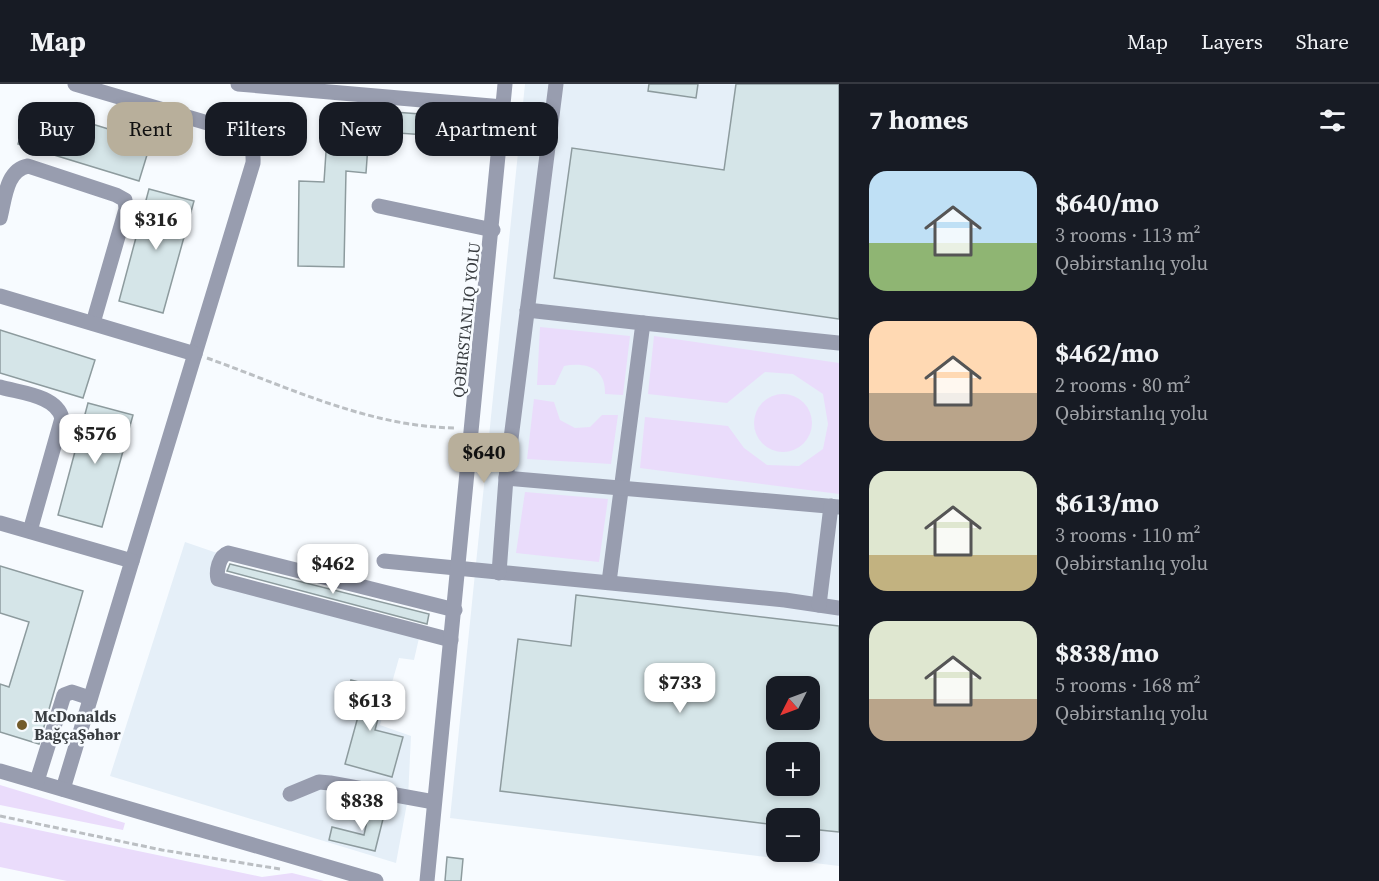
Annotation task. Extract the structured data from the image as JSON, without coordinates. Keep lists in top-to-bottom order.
{
  "places": ["McDonalds BağçaŞəhər"],
  "north": "bottom left",
  "page": {
    "header": "Map",
    "nav": ["Map", "Layers", "Share"],
    "heading": "7 homes",
    "chip": [
      "Buy",
      "Rent",
      "Filters",
      "New",
      "Apartment"
    ],
    "list": [
      {
        "name": "$640/mo",
        "note": "3 rooms · 113 m² · Qəbirstanlıq yolu"
      },
      {
        "name": "$462/mo",
        "note": "2 rooms · 80 m² · Qəbirstanlıq yolu"
      },
      {
        "name": "$613/mo",
        "note": "3 rooms · 110 m² · Qəbirstanlıq yolu"
      },
      {
        "name": "$838/mo",
        "note": "5 rooms · 168 m² · Qəbirstanlıq yolu"
      }
    ],
    "price": [
      "$316",
      "$576",
      "$640",
      "$462",
      "$733",
      "$613",
      "$838"
    ],
    "map_buttons": ["+", "−"]
  }
}
